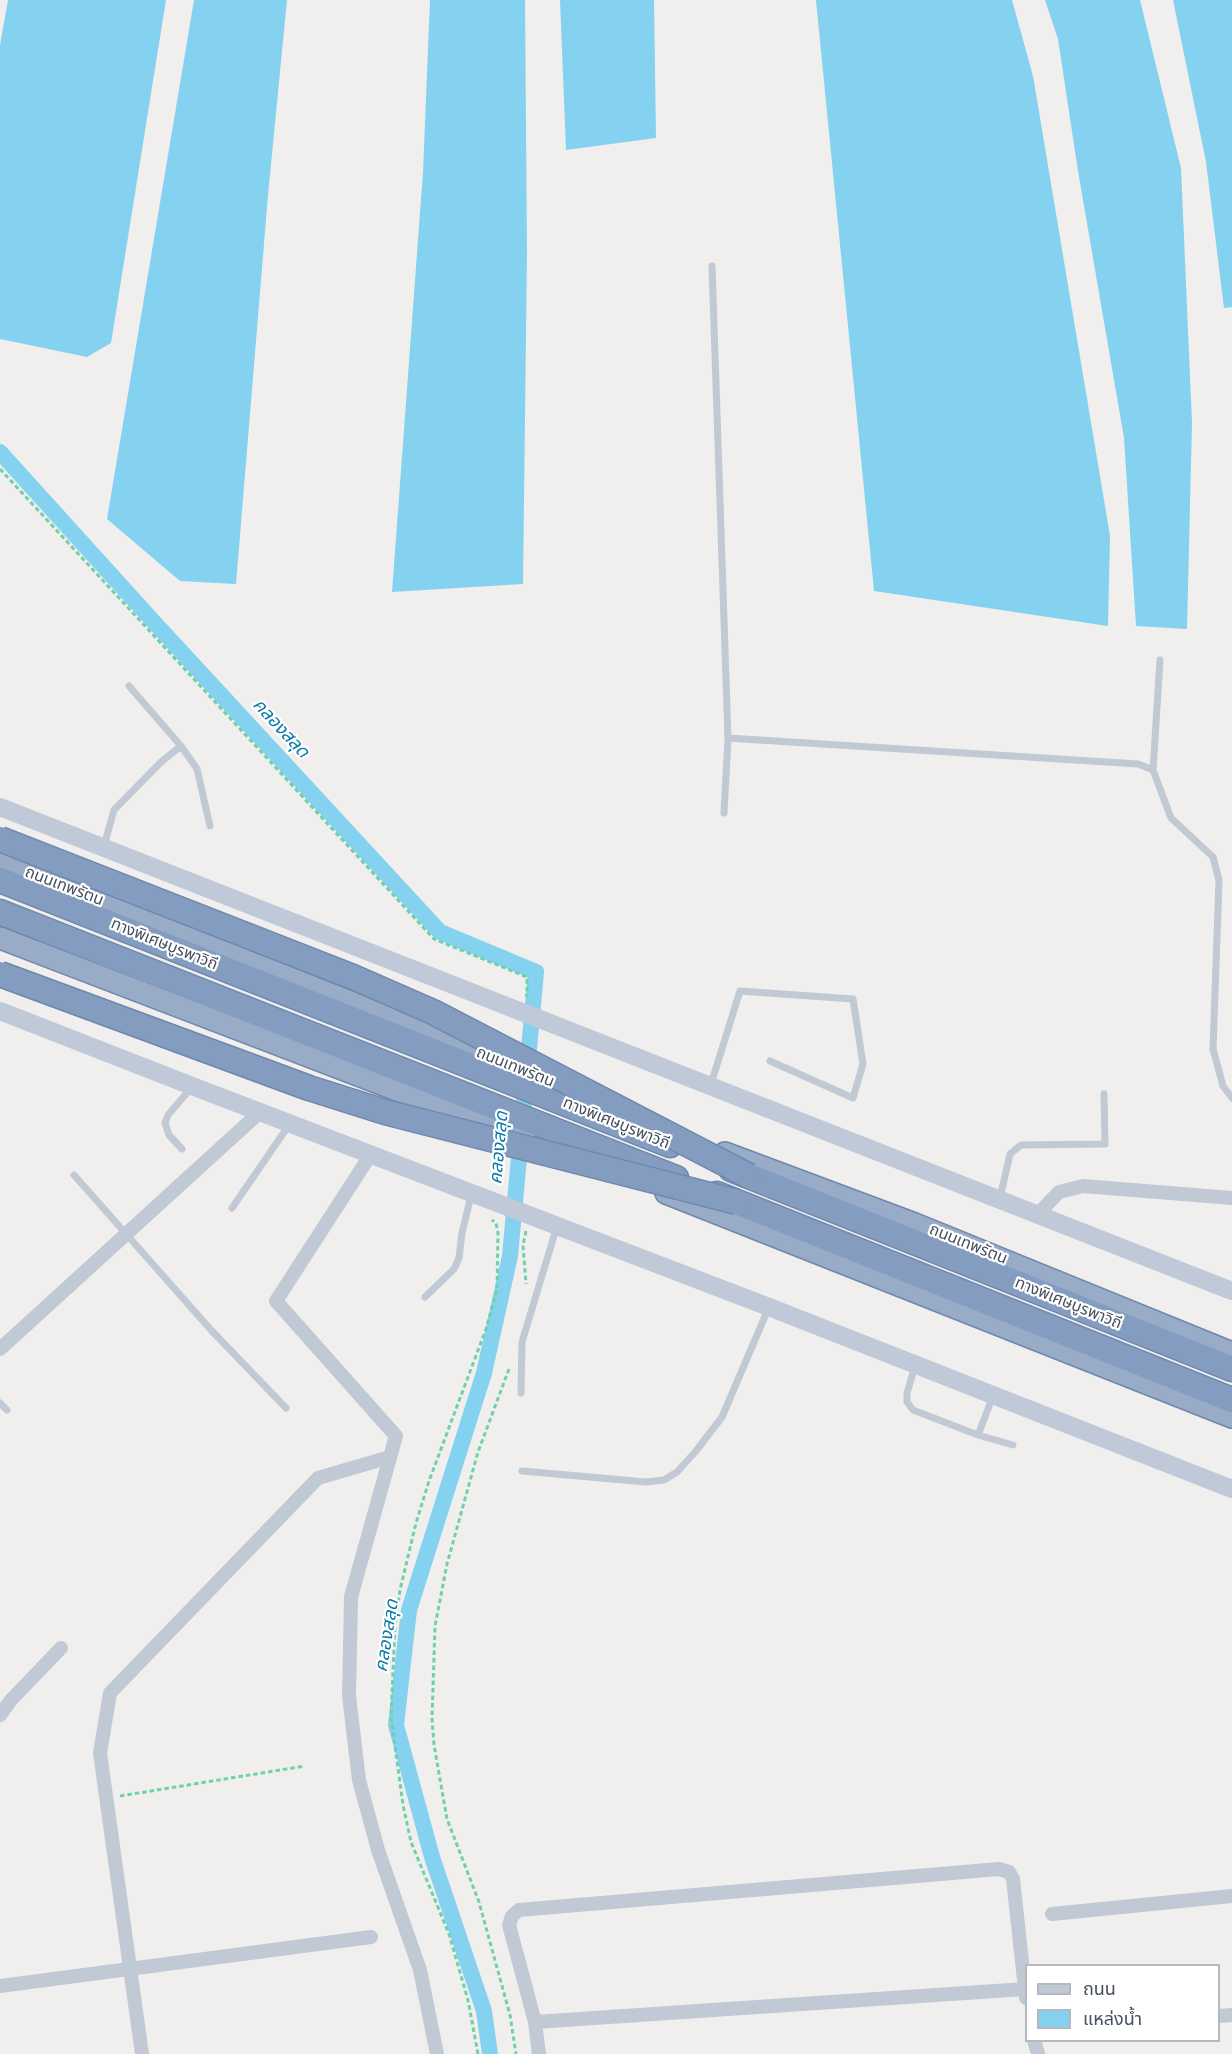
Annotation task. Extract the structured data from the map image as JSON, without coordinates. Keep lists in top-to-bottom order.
{
  "streets": {
    "highway": ["ถนนเทพรัตน", "ทางพิเศษบูรพาวิถี"]
  },
  "water": ["คลองสลุด"],
  "legend": ["ถนน", "แหล่งน้ำ"]
}
